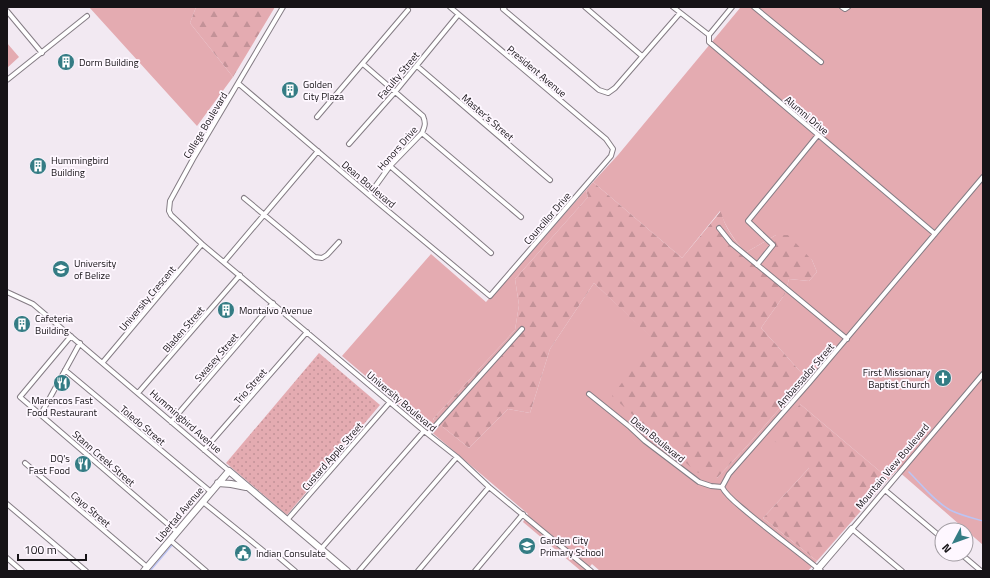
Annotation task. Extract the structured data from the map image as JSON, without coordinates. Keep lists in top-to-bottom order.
{
  "streets": {
    "street": [
      "President Avenue",
      "Faculty Street",
      "Alumni Drive",
      "Master's Street",
      "College Boulevard",
      "Honors Drive",
      "Dean Boulevard",
      "Councillor Drive",
      "University Crescent",
      "Bladen Street",
      "Swasey Street",
      "Ambassador Street",
      "Trio Street",
      "University Boulevard",
      "Hummingbird Avenue",
      "Toledo Street",
      "Custard Apple Street",
      "Stann Creek Street",
      "Mountain View Boulevard",
      "Cayo Street",
      "Libertad Avenue"
    ]
  },
  "crossings": [
    ["President Avenue", "Faculty Street"],
    ["President Avenue", "Councillor Drive"],
    ["Faculty Street", "Master's Street"],
    ["Faculty Street", "Honors Drive"],
    ["Alumni Drive", "Ambassador Street"],
    ["College Boulevard", "Dean Boulevard"],
    ["College Boulevard", "University Crescent"],
    ["College Boulevard", "University Boulevard"],
    ["Honors Drive", "Dean Boulevard"],
    ["Dean Boulevard", "Councillor Drive"],
    ["Dean Boulevard", "Ambassador Street"],
    ["University Crescent", "University Boulevard"],
    ["University Crescent", "Hummingbird Avenue"],
    ["Bladen Street", "University Boulevard"],
    ["Bladen Street", "Hummingbird Avenue"],
    ["Swasey Street", "University Boulevard"],
    ["Swasey Street", "Hummingbird Avenue"],
    ["Trio Street", "University Boulevard"],
    ["Trio Street", "Hummingbird Avenue"],
    ["University Boulevard", "Custard Apple Street"],
    ["Hummingbird Avenue", "Custard Apple Street"],
    ["Hummingbird Avenue", "Stann Creek Street"],
    ["Hummingbird Avenue", "Libertad Avenue"],
    ["Toledo Street", "Libertad Avenue"],
    ["Stann Creek Street", "Libertad Avenue"],
    ["Cayo Street", "Libertad Avenue"]
  ],
  "places": {
    "building": [
      "Dorm Building",
      "Golden City Plaza",
      "Hummingbird Building",
      "Montalvo Avenue",
      "Cafeteria Building"
    ],
    "school or university": ["University of Belize", "Garden City Primary School"],
    "church": ["First Missionary Baptist Church"],
    "restaurant": ["Marencos Fast Food Restaurant", "DQ's Fast Food"],
    "public building": ["Indian Consulate"]
  },
  "scale_bar": "100 m",
  "north": "bottom left"
}
